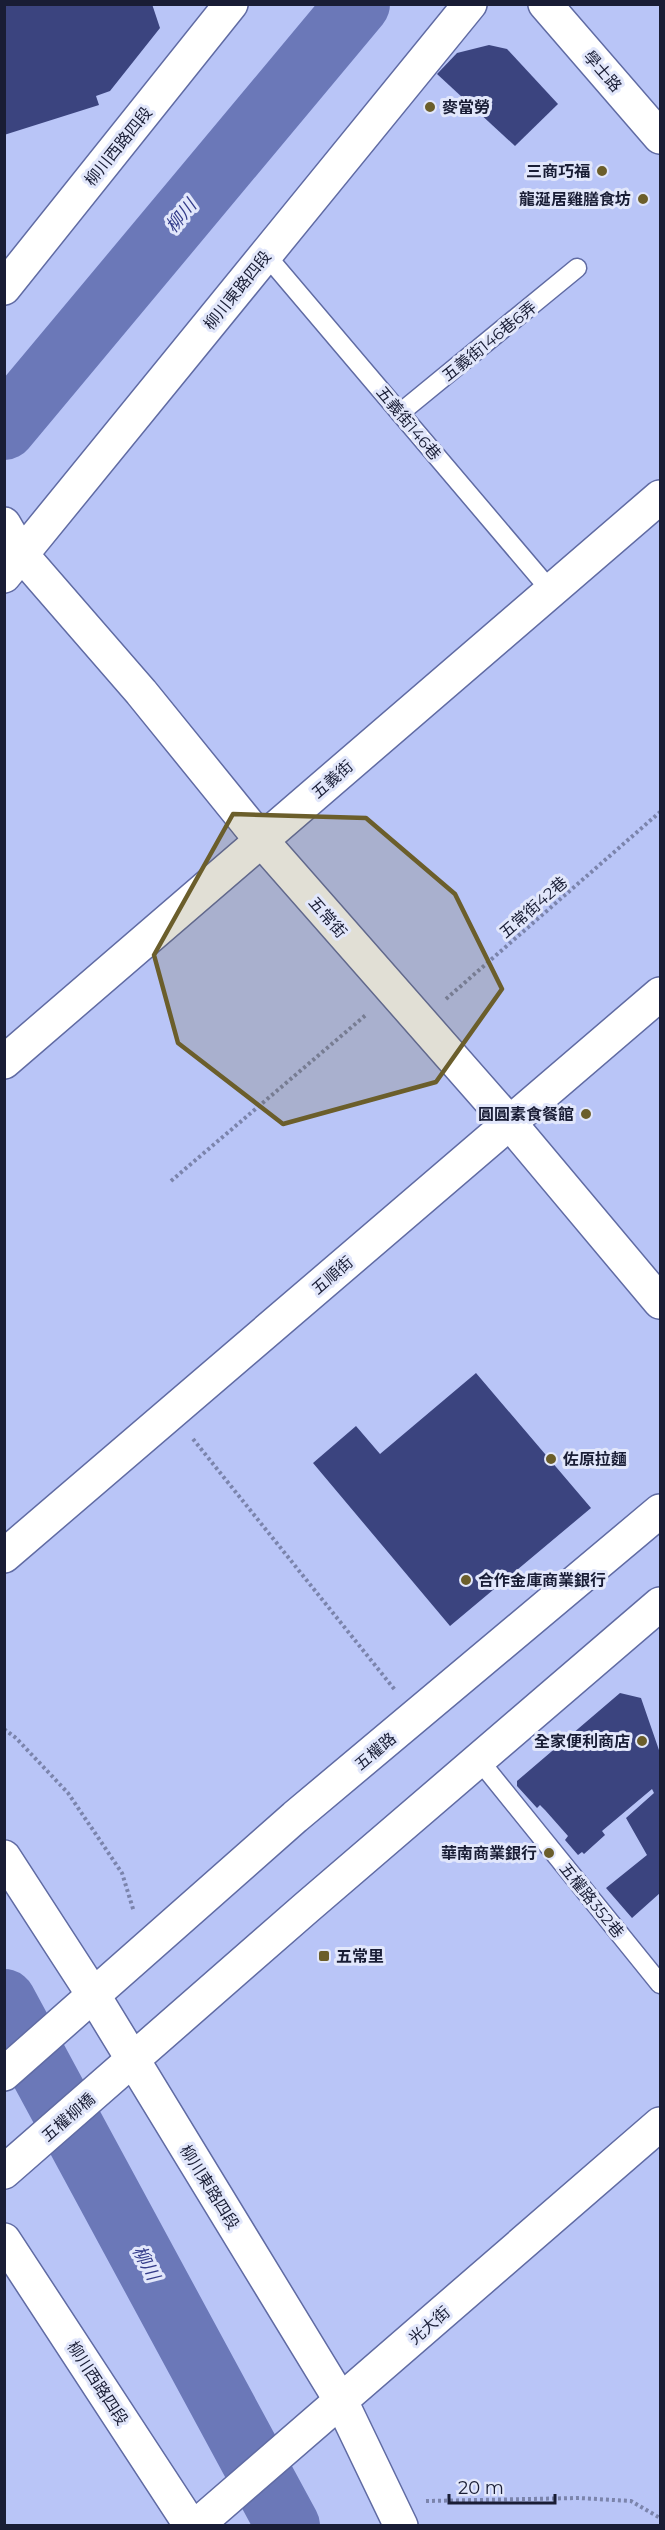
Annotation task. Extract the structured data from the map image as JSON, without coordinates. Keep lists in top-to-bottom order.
{
  "streets": {
    "street": [
      "學士路",
      "柳川西路四段",
      "柳川東路四段",
      "五義街",
      "五常街",
      "五順街",
      "五權路",
      "五權柳橋",
      "光大街"
    ],
    "lane": ["五義街146巷6弄", "五義街146巷", "五權路352巷"],
    "path": ["五常街42巷"]
  },
  "crossings": [
    ["柳川東路四段", "五義街146巷"],
    ["柳川東路四段", "五常街"],
    ["柳川東路四段", "五權路"],
    ["柳川東路四段", "五權柳橋"],
    ["柳川東路四段", "光大街"],
    ["五義街146巷6弄", "五義街146巷"],
    ["五義街146巷", "五義街"],
    ["五義街", "五常街"],
    ["五常街42巷", "五常街"],
    ["五常街", "五順街"]
  ],
  "water": ["柳川"],
  "places": {
    "other": [
      "麥當勞",
      "三商巧福",
      "龍涎居雞膳食坊",
      "圓圓素食餐館",
      "佐原拉麵",
      "合作金庫商業銀行",
      "全家便利商店",
      "華南商業銀行"
    ],
    "transit": ["五常里"]
  },
  "scale_bar": "20 m"
}
